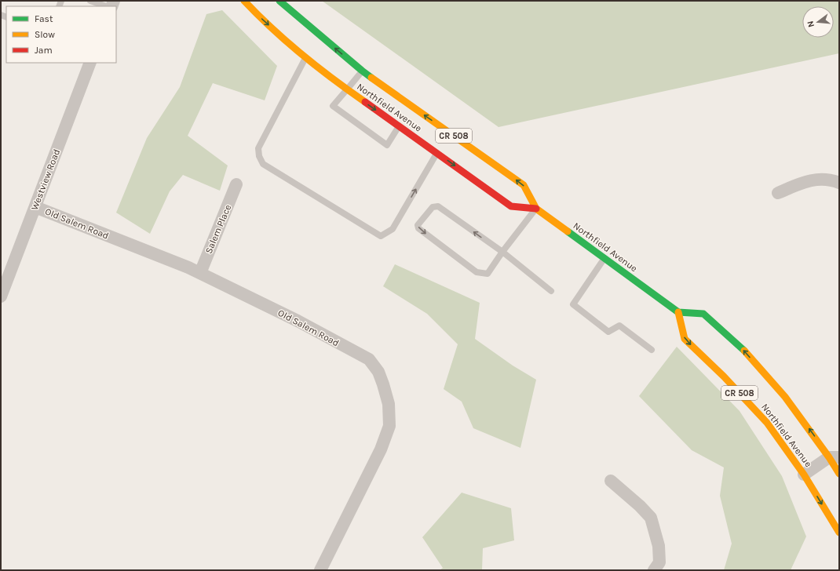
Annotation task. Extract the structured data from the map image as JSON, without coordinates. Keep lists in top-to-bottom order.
{
  "streets": {
    "main road": ["Northfield Avenue", "CR 508"],
    "street": ["Westview Road", "Old Salem Road", "Salem Place"]
  },
  "crossings": [
    ["Northfield Avenue", "CR 508"],
    ["Westview Road", "Old Salem Road"],
    ["Old Salem Road", "Salem Place"]
  ],
  "legend": ["Fast", "Slow", "Jam"],
  "north": "left"
}
